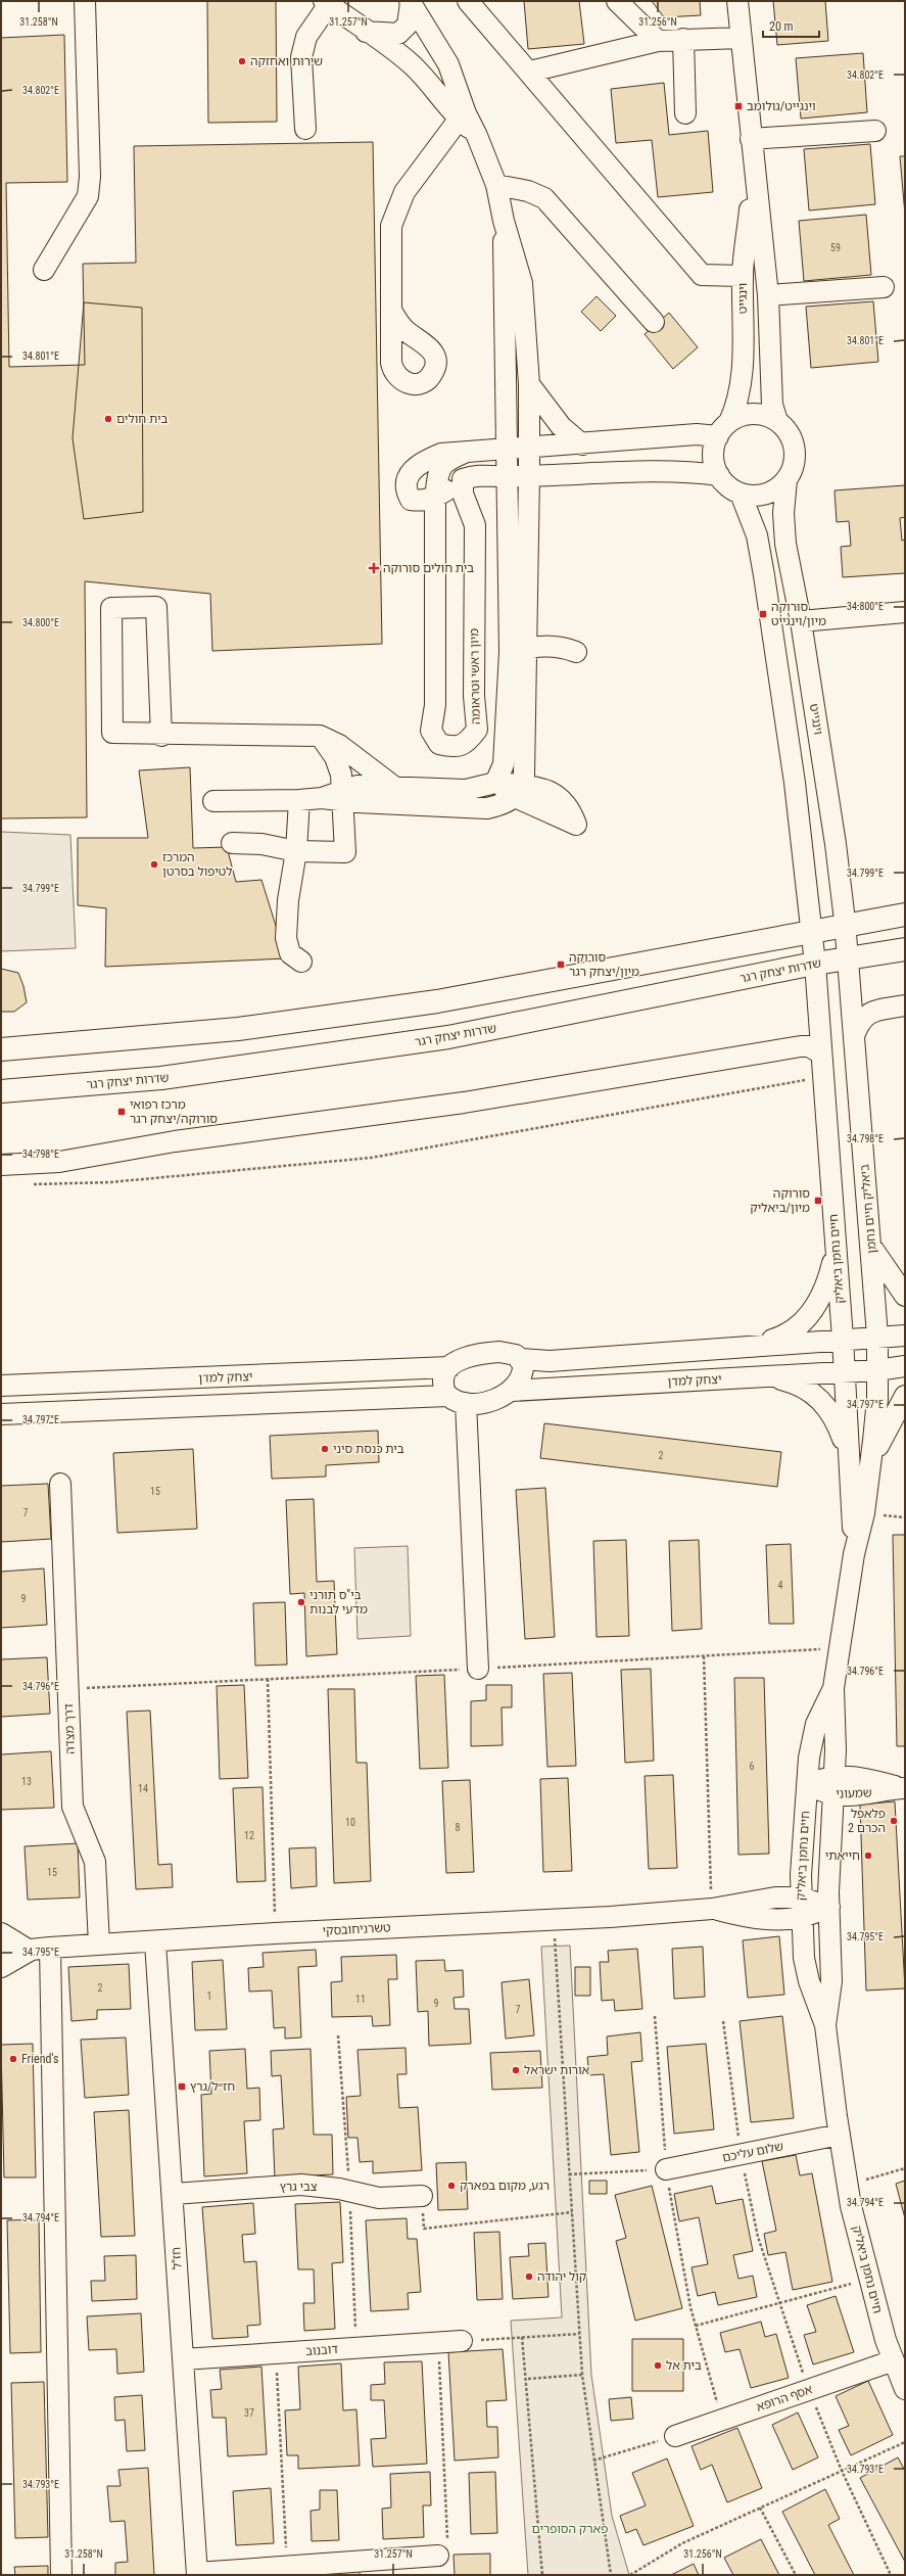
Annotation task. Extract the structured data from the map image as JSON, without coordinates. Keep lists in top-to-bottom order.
{
  "streets": {
    "main road": ["שדרות יצחק רגר"],
    "street": [
      "וינגייט",
      "מיון ראשי וטראומה",
      "ביאליק חיים נחמן",
      "חיים נחמן ביאליק",
      "יצחק למדן",
      "דרך מצדה",
      "שמעוני",
      "טשרניחובסקי",
      "שלום עליכם",
      "צבי גרץ",
      "חז\"ל",
      "דובנוב",
      "אסף הרופא"
    ]
  },
  "crossings": [
    ["וינגייט", "מיון ראשי וטראומה"],
    ["וינגייט", "שדרות יצחק רגר"],
    ["וינגייט", "ביאליק חיים נחמן"],
    ["שדרות יצחק רגר", "ביאליק חיים נחמן"],
    ["שדרות יצחק רגר", "חיים נחמן ביאליק"],
    ["ביאליק חיים נחמן", "חיים נחמן ביאליק"],
    ["חיים נחמן ביאליק", "יצחק למדן"],
    ["חיים נחמן ביאליק", "שמעוני"],
    ["חיים נחמן ביאליק", "טשרניחובסקי"],
    ["חיים נחמן ביאליק", "שלום עליכם"],
    ["חיים נחמן ביאליק", "אסף הרופא"],
    ["דרך מצדה", "טשרניחובסקי"],
    ["טשרניחובסקי", "חז\"ל"],
    ["צבי גרץ", "חז\"ל"],
    ["חז\"ל", "דובנוב"]
  ],
  "parks": ["פארק הסופרים"],
  "places": {
    "other": [
      "שירות ואחזקה",
      "בית חולים",
      "המרכז לטיפול בסרטן",
      "בית כנסת סיני",
      "בי\"ס תורני מדעי לבנות",
      "פלאפל הכרם 2",
      "חייאתי",
      "Friend's",
      "אורות ישראל",
      "רגע, מקום בפארק",
      "קול יהודה",
      "בית אל"
    ],
    "transit": [
      "וינגייט/גולומב",
      "סורוקה מיון/וינגייט",
      "סורוקה מיון/יצחק רגר",
      "מרכז רפואי סורוקה/יצחק רגר",
      "סורוקה מיון/ביאליק",
      "חז״ל/גרץ"
    ],
    "health": ["בית חולים סורוקה"]
  },
  "house_numbers": [
    "59",
    "2",
    "15",
    "7",
    "4",
    "9",
    "6",
    "13",
    "14",
    "10",
    "8",
    "12",
    "15",
    "2",
    "1",
    "11",
    "9",
    "7",
    "37"
  ],
  "scale_bar": "20 m",
  "coordinates": [
    "31.258°N",
    "31.257°N",
    "31.256°N",
    "34.802°E",
    "34.801°E",
    "34.800°E",
    "34.799°E",
    "34.798°E",
    "34.797°E",
    "34.796°E",
    "34.795°E",
    "34.794°E",
    "34.793°E"
  ]
}
